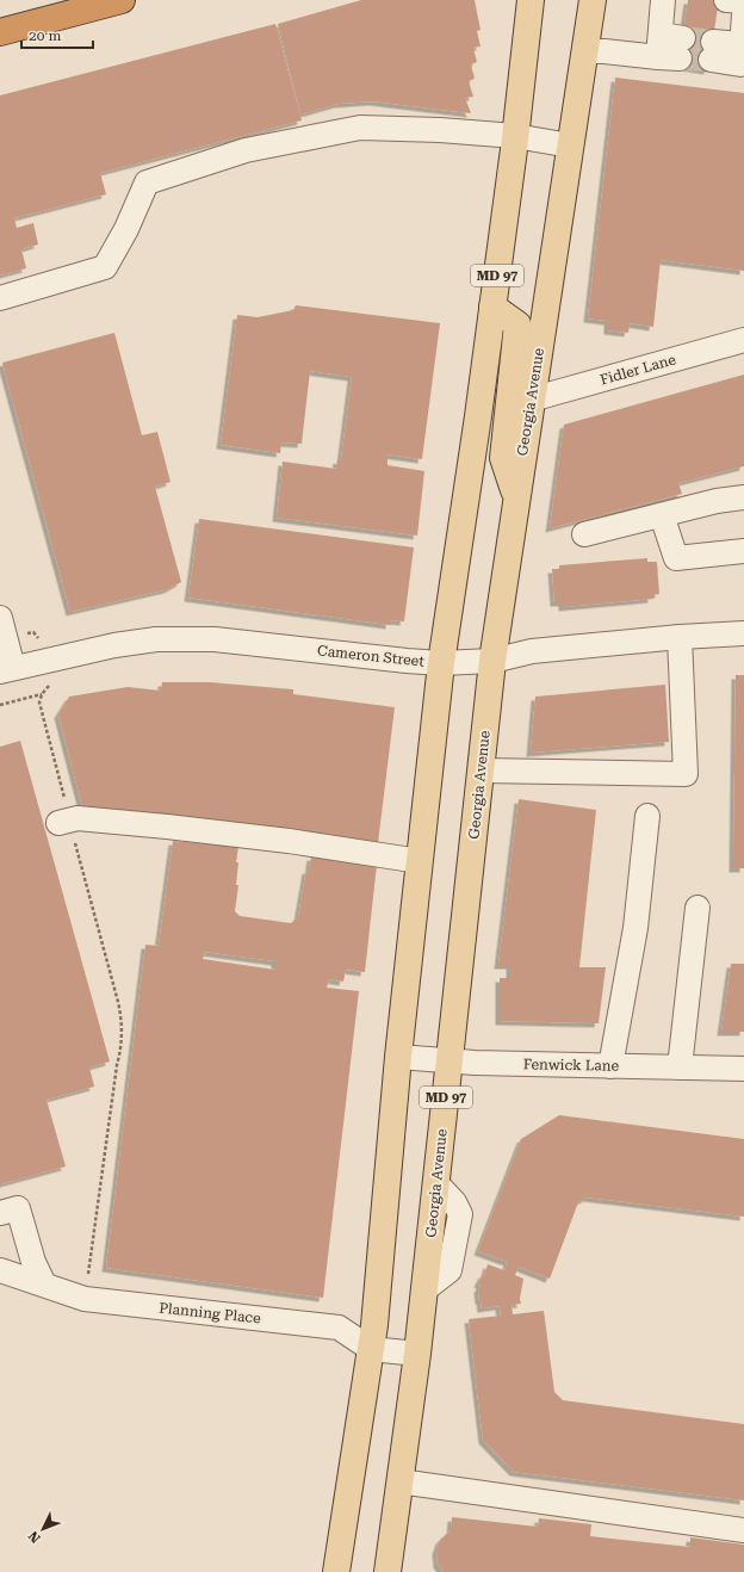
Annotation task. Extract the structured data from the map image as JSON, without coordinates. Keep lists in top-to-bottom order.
{
  "streets": {
    "main road": ["MD 97", "Georgia Avenue"],
    "street": [
      "Fidler Lane",
      "Cameron Street",
      "Fenwick Lane",
      "Planning Place"
    ]
  },
  "crossings": [
    ["MD 97", "Georgia Avenue"],
    ["MD 97", "Cameron Street"],
    ["MD 97", "Fenwick Lane"],
    ["MD 97", "Planning Place"],
    ["Fidler Lane", "Georgia Avenue"],
    ["Georgia Avenue", "Cameron Street"],
    ["Georgia Avenue", "Fenwick Lane"],
    ["Georgia Avenue", "Planning Place"]
  ],
  "scale_bar": "20 m",
  "north": "bottom left"
}
